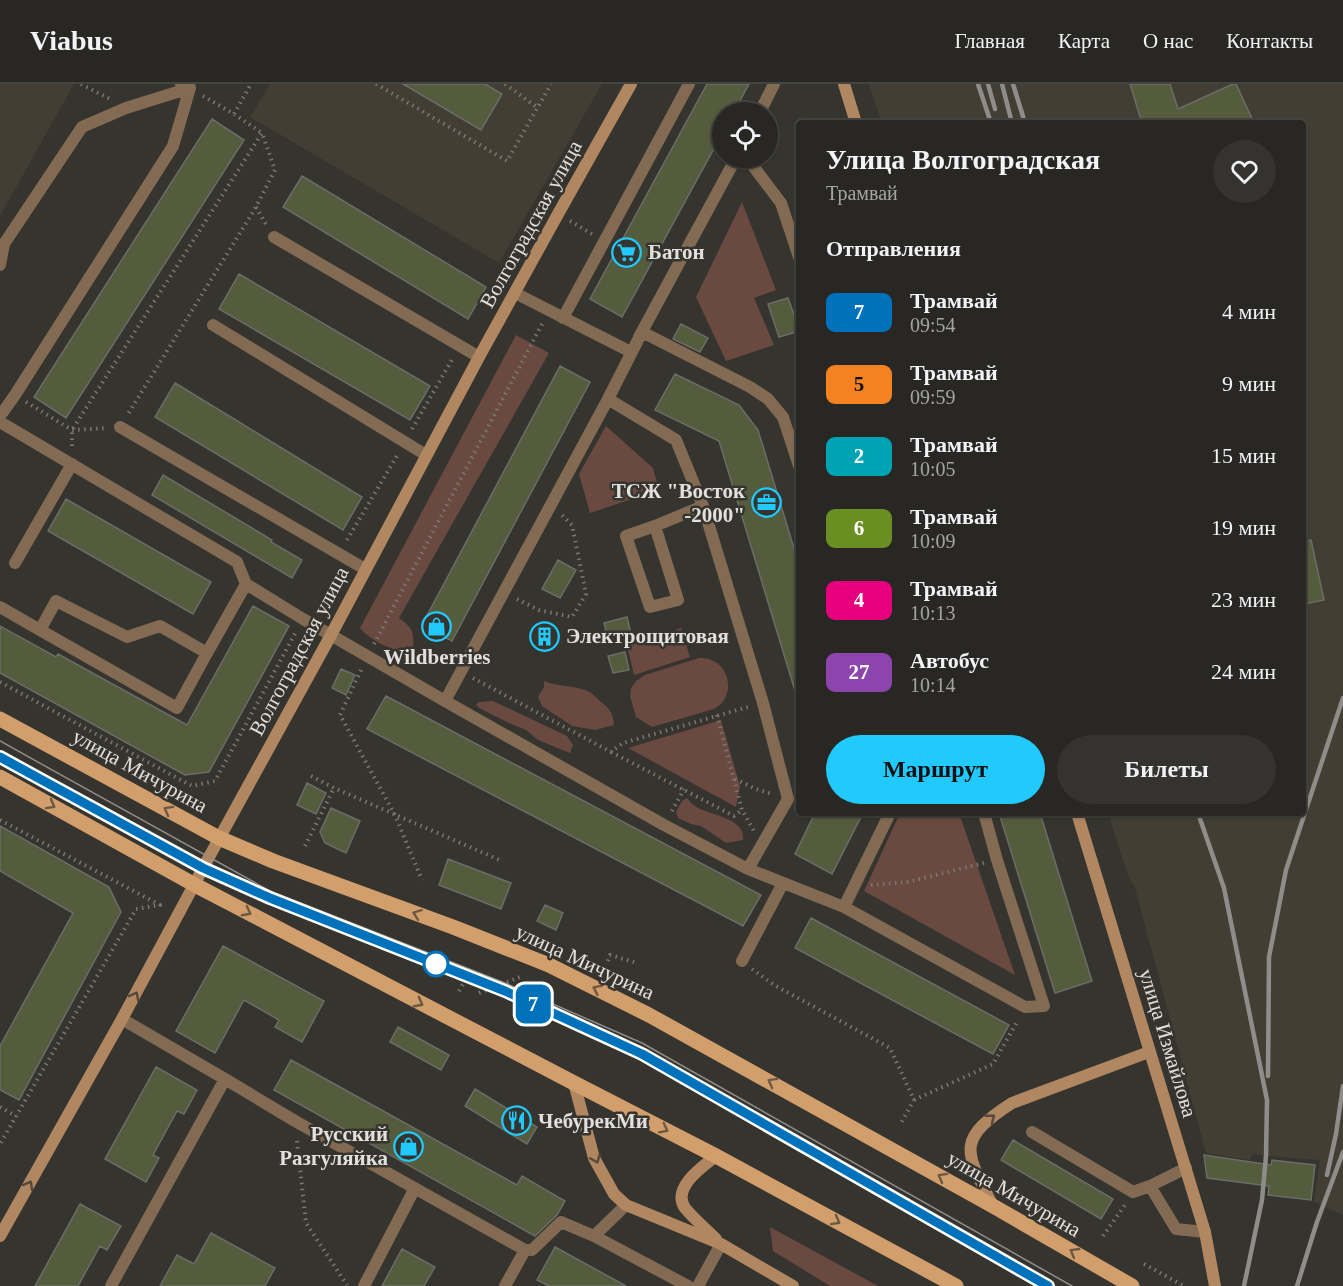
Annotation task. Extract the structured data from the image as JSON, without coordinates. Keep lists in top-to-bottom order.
{
  "streets": {
    "main road": ["улица Мичурина"],
    "street": ["Волгоградская улица", "улица Измайлова"]
  },
  "crossings": [
    ["Волгоградская улица", "улица Мичурина"]
  ],
  "places": {
    "supermarket": ["Батон"],
    "office": ["ТСЖ \"Восток -2000\""],
    "shop": ["Wildberries", "Русский Разгуляйка"],
    "building": ["Электрощитовая"],
    "restaurant": ["ЧебурекМи"]
  },
  "lines": ["tram line 7"],
  "page": {
    "header": "Viabus",
    "nav": [
      "Главная",
      "Карта",
      "О нас",
      "Контакты"
    ],
    "on_map": "7",
    "heading": [
      ["Улица Волгоградская", "Трамвай"],
      "Отправления"
    ],
    "list": [
      {
        "mark": "7",
        "name": "Трамвай",
        "note": "09:54",
        "value": "4 мин"
      },
      {
        "mark": "5",
        "name": "Трамвай",
        "note": "09:59",
        "value": "9 мин"
      },
      {
        "mark": "2",
        "name": "Трамвай",
        "note": "10:05",
        "value": "15 мин"
      },
      {
        "mark": "6",
        "name": "Трамвай",
        "note": "10:09",
        "value": "19 мин"
      },
      {
        "mark": "4",
        "name": "Трамвай",
        "note": "10:13",
        "value": "23 мин"
      },
      {
        "mark": "27",
        "name": "Автобус",
        "note": "10:14",
        "value": "24 мин"
      }
    ],
    "buttons": ["Маршрут", "Билеты"]
  }
}
